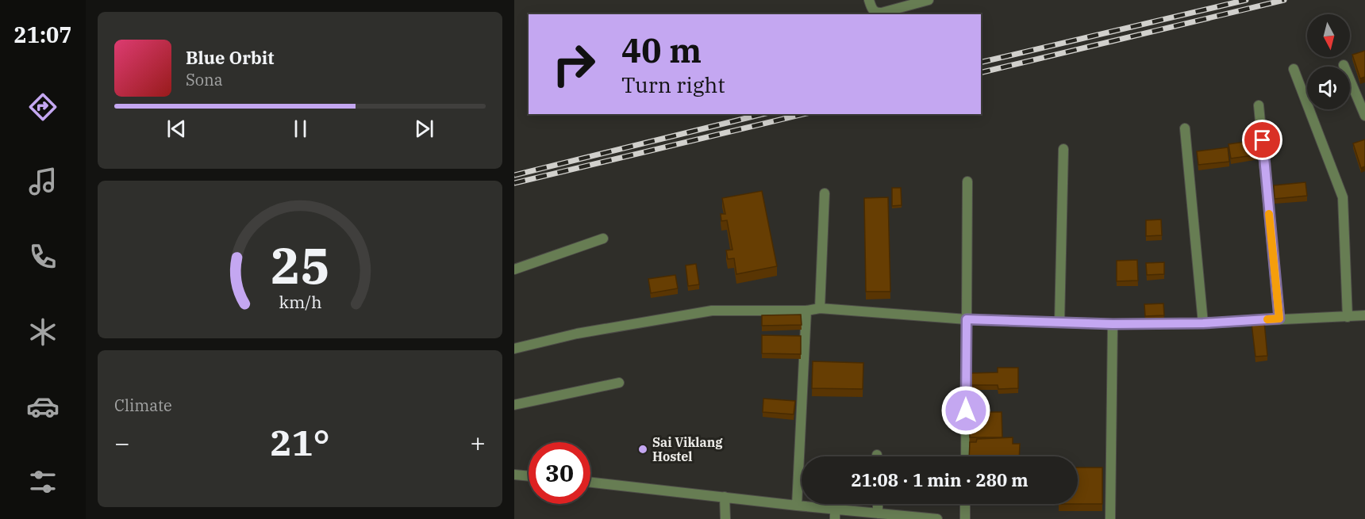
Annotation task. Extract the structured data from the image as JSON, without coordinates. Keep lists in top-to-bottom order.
{
  "places": ["Sai Viklang Hostel"],
  "north": "bottom",
  "page": {
    "tabs": "21:07",
    "turn": ["40 m", "Turn right"],
    "song": ["Blue Orbit", "Sona"],
    "tile": "Climate",
    "heat": ["−", "21°", "+"],
    "limit": "30",
    "trip": "21:08 · 1 min · 280 m",
    "gauge": ["25", "km/h"]
  }
}
